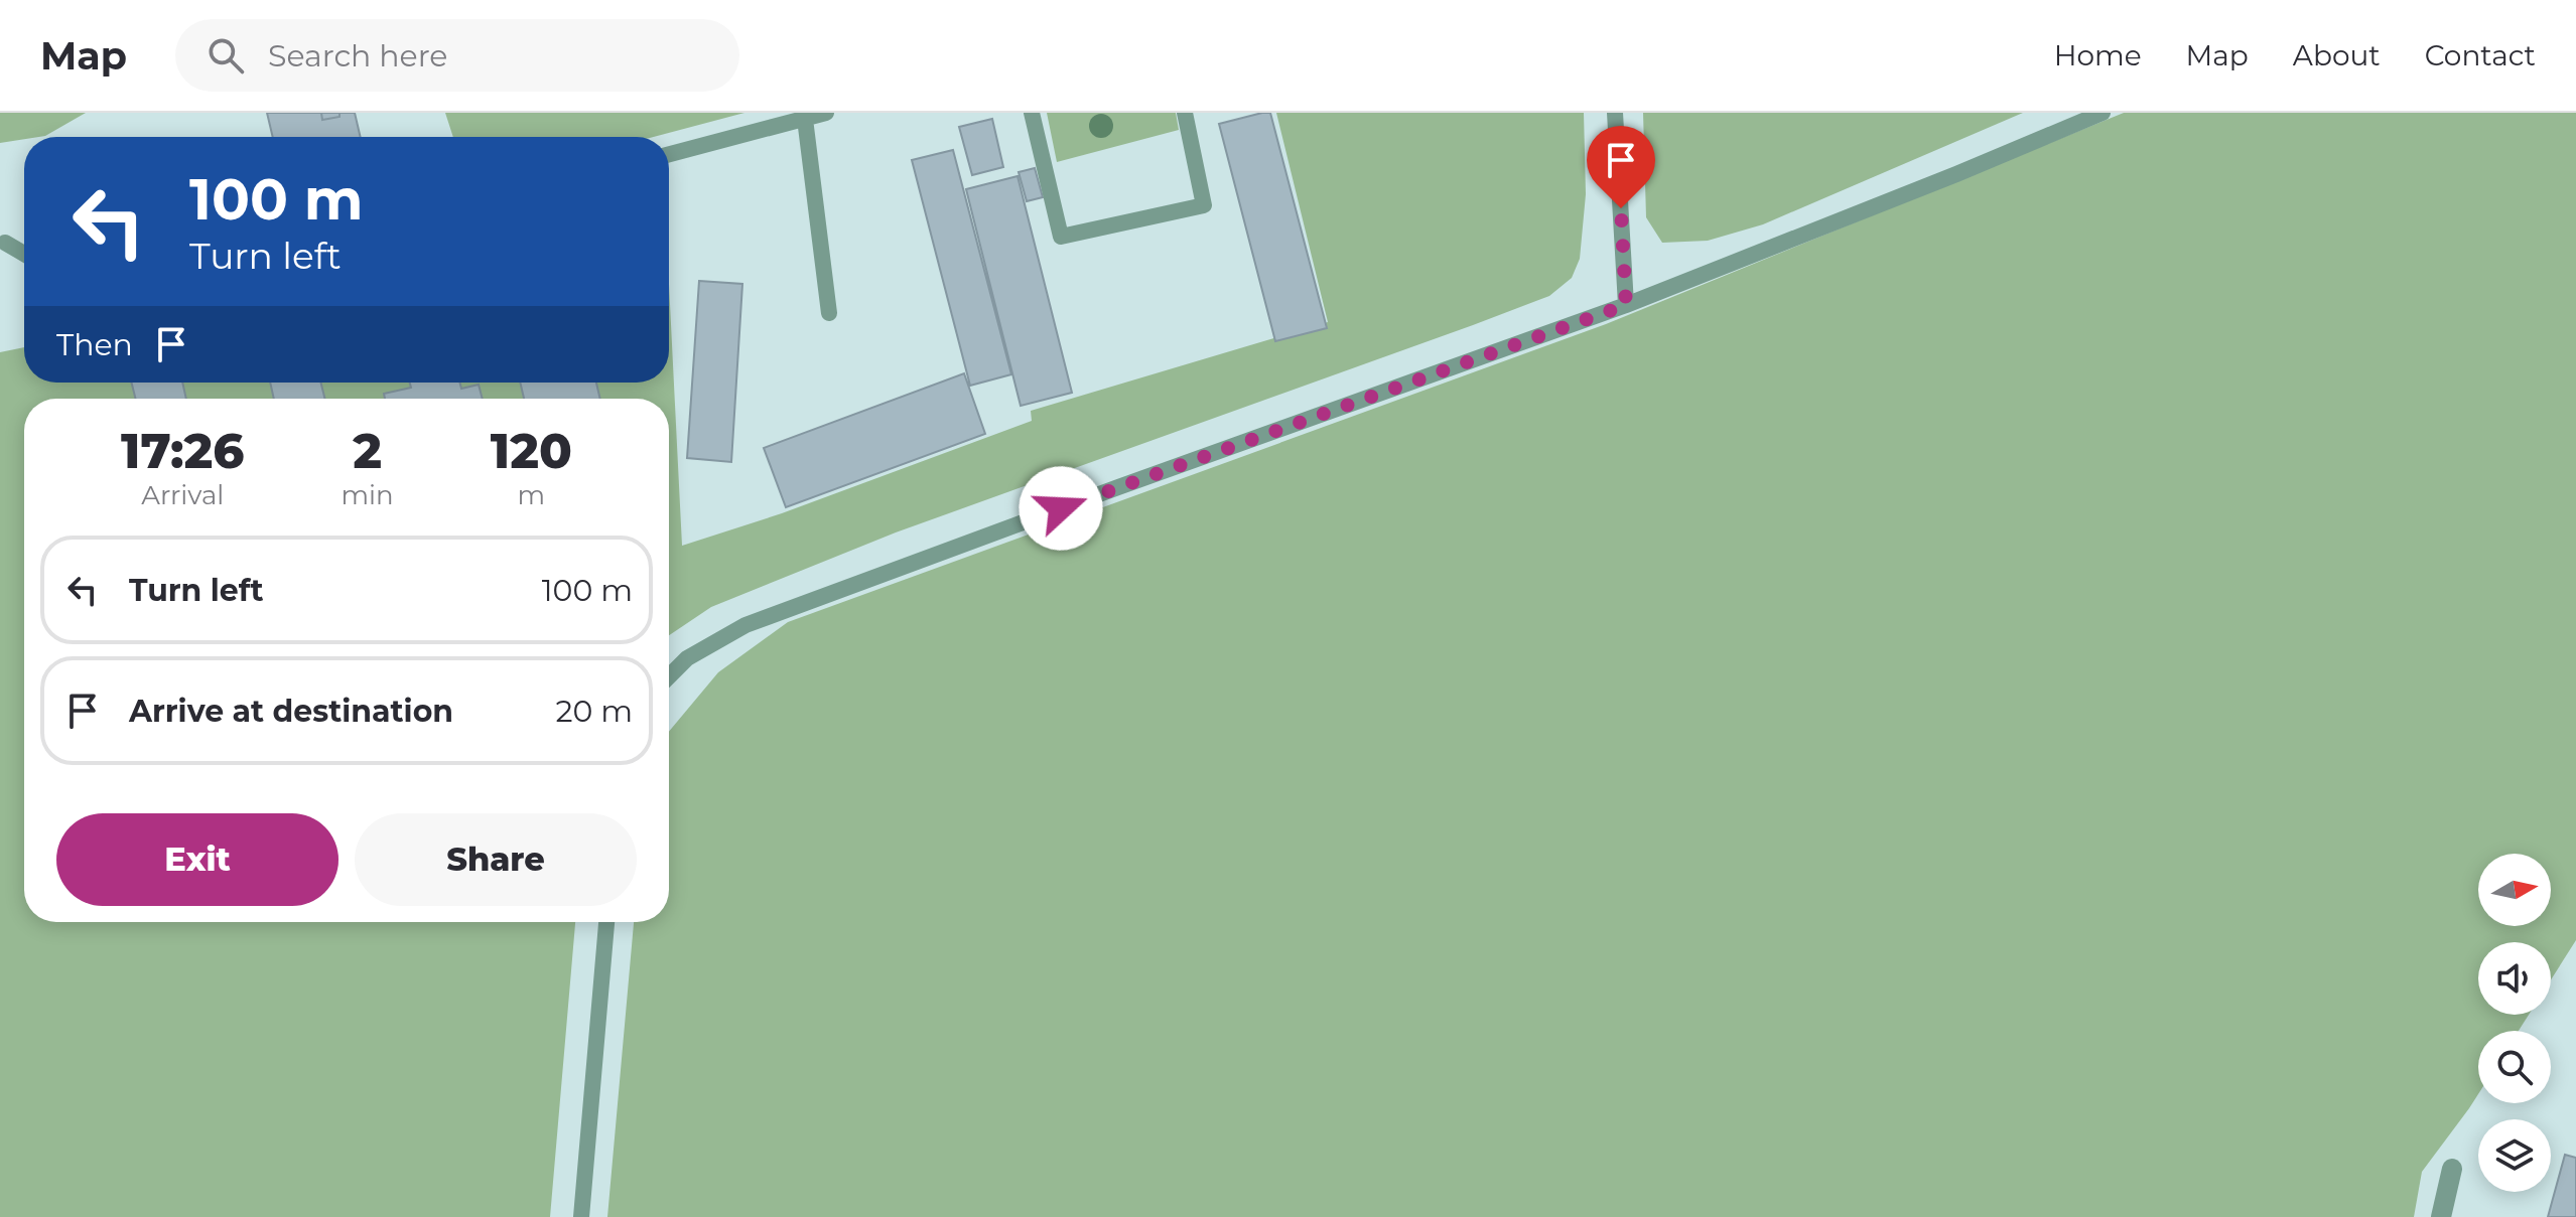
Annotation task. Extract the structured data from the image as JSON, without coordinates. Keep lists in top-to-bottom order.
{
  "north": "right",
  "page": {
    "header": "Map",
    "search": "Search here",
    "nav": [
      "Home",
      "Map",
      "About",
      "Contact"
    ],
    "turn": ["100 m", "Turn left"],
    "then": "Then",
    "eta": [
      "17:26",
      "Arrival",
      "2",
      "min",
      "120",
      "m"
    ],
    "list": [
      {
        "name": "Turn left",
        "value": "100 m"
      },
      {
        "name": "Arrive at destination",
        "value": "20 m"
      }
    ],
    "buttons": ["Exit", "Share"]
  }
}
